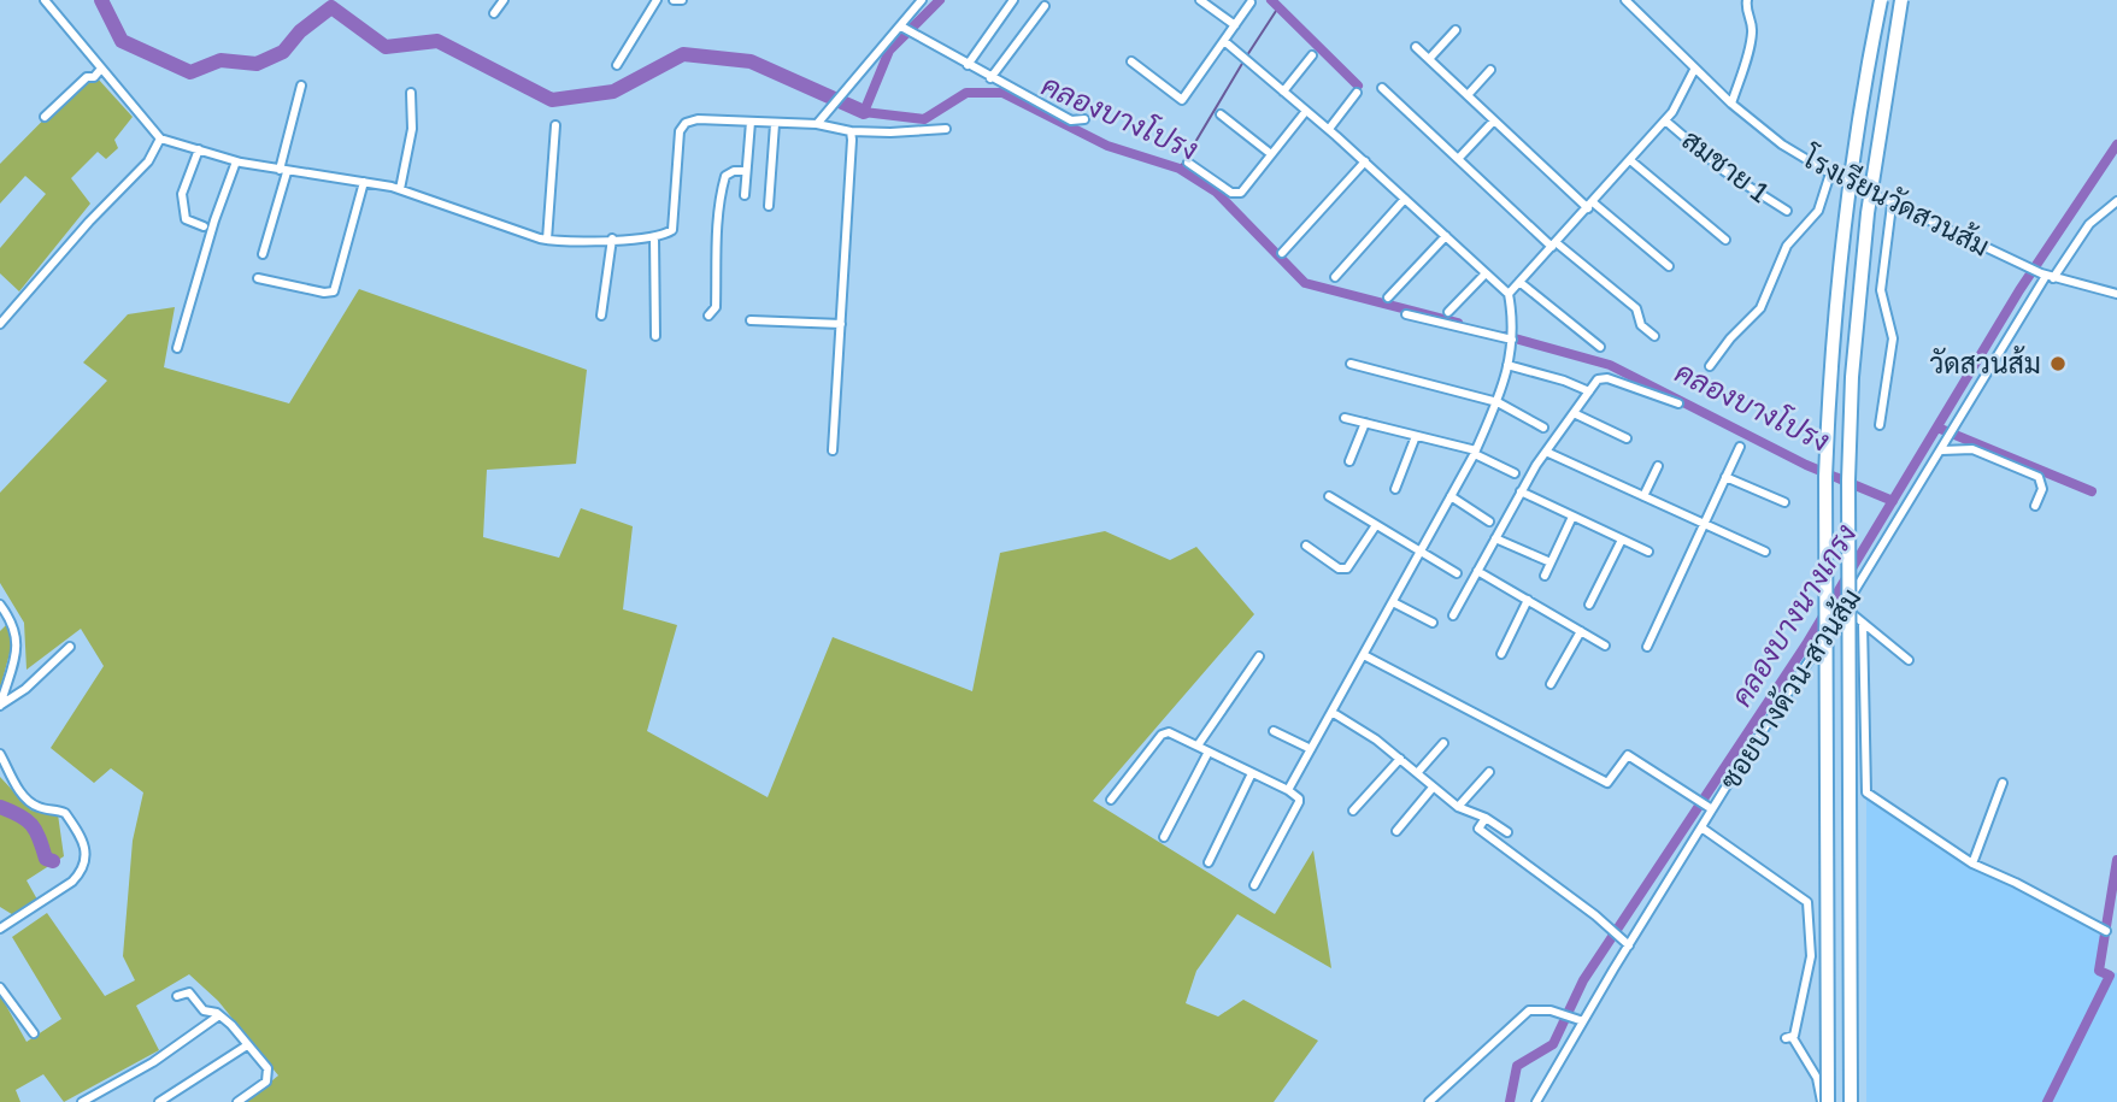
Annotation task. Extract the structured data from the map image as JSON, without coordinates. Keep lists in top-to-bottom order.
{
  "streets": {
    "street": ["สมชาย 1", "โรงเรียนวัดสวนส้ม", "ซอยบางด้วน-สวนส้ม"]
  },
  "crossings": [
    ["โรงเรียนวัดสวนส้ม", "ซอยบางด้วน-สวนส้ม"]
  ],
  "water": ["คลองบางโปรง", "คลองบางนางเกรง"],
  "places": ["วัดสวนส้ม"]
}
